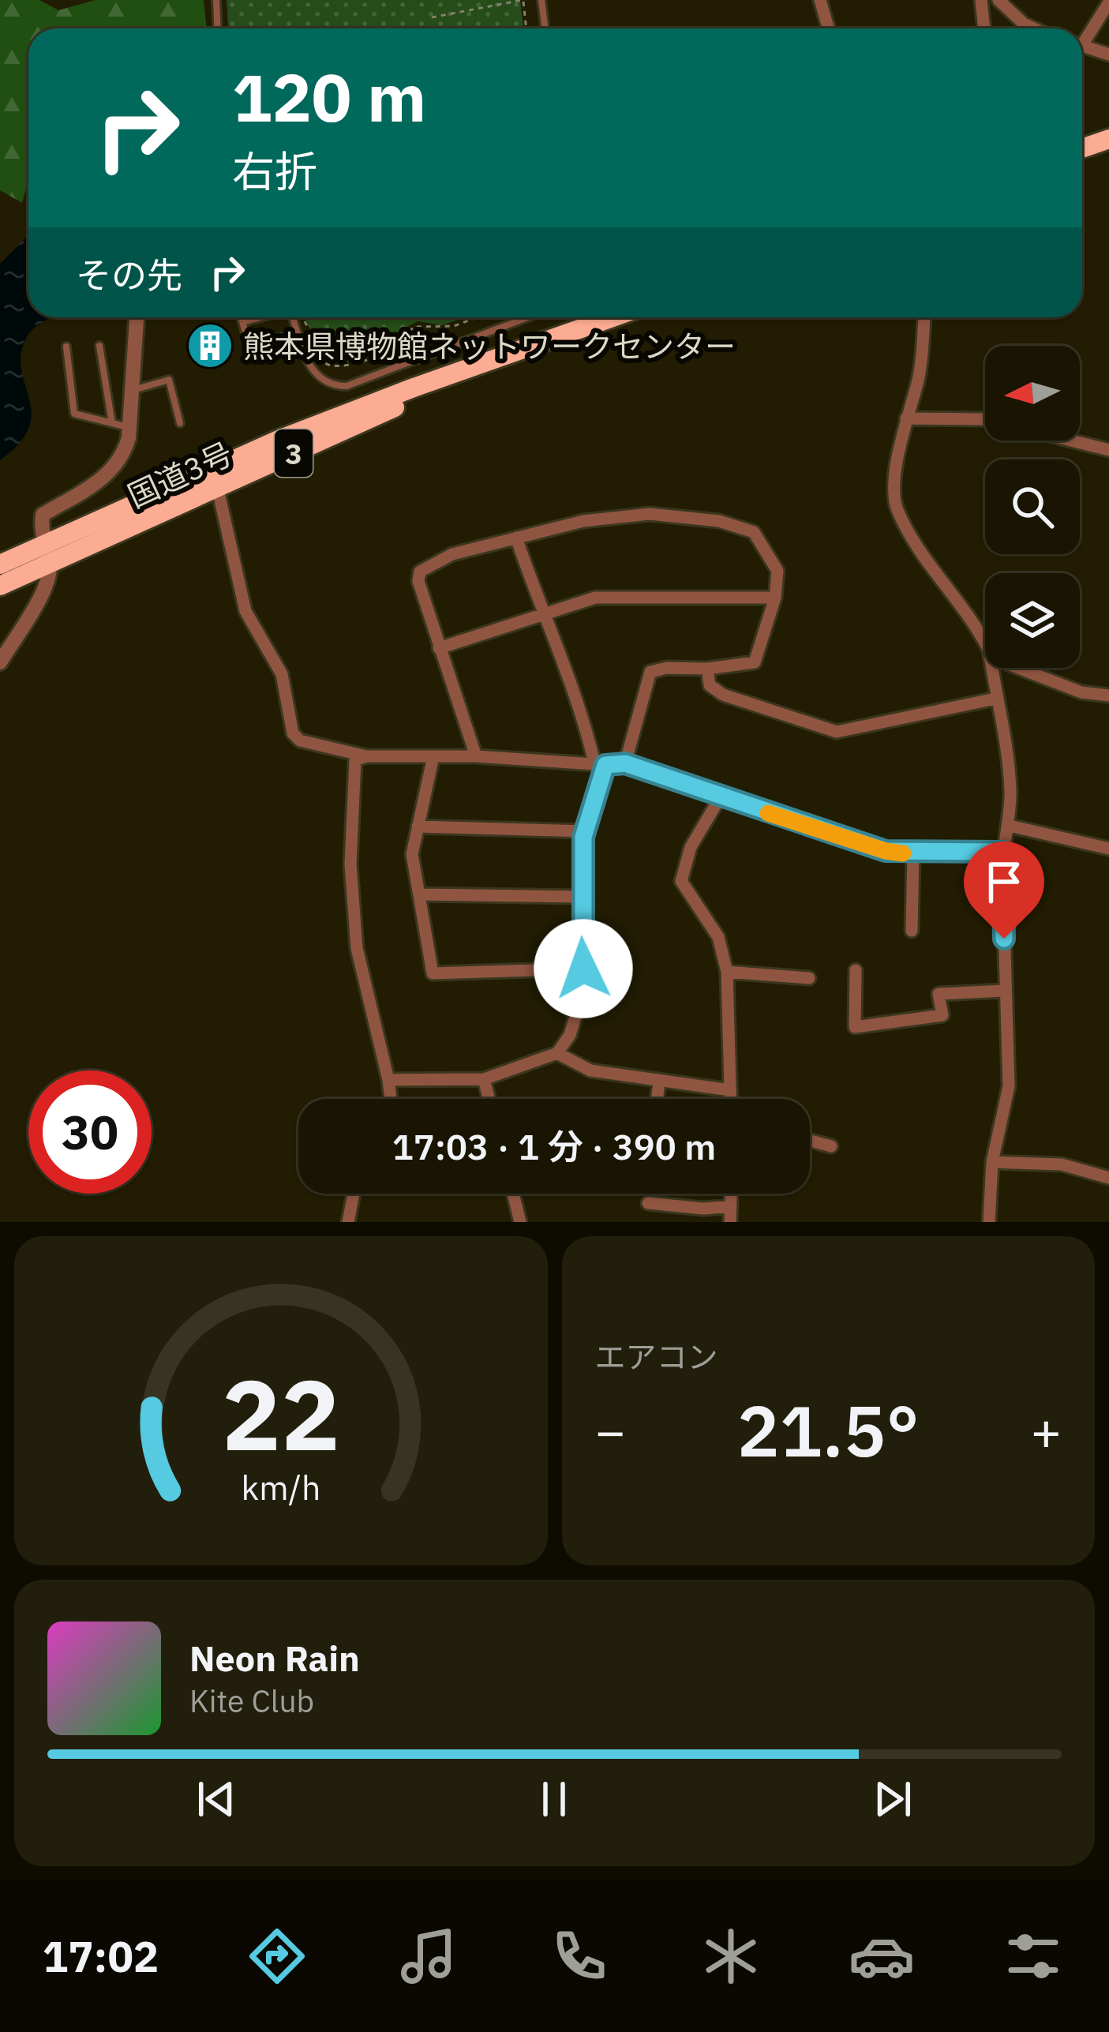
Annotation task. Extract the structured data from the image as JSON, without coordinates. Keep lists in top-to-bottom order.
{
  "streets": {
    "highway": ["3", "国道3号"]
  },
  "places": {
    "building": ["熊本県博物館ネットワークセンター"]
  },
  "north": "left",
  "page": {
    "turn": ["120 m", "右折"],
    "then": "その先",
    "limit": "30",
    "trip": "17:03 · 1 分 · 390 m",
    "tile": "エアコン",
    "heat": ["−", "21.5°", "+"],
    "song": ["Neon Rain", "Kite Club"],
    "tabs": "17:02",
    "gauge": ["22", "km/h"]
  }
}
